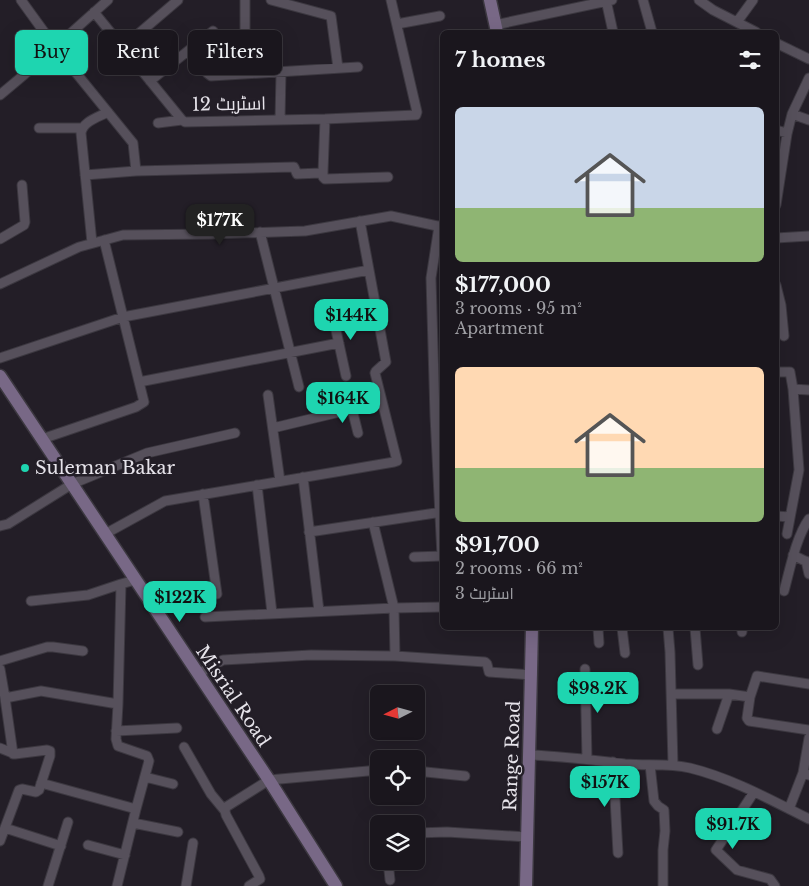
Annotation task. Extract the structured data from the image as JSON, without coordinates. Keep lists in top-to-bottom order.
{
  "streets": {
    "main road": ["Misrial Road", "Range Road"],
    "street": ["اسٹریٹ 12"]
  },
  "places": ["Suleman Bakar"],
  "north": "left",
  "page": {
    "chip": ["Buy", "Rent", "Filters"],
    "heading": "7 homes",
    "list": [
      {
        "name": "$177,000",
        "note": "3 rooms · 95 m² · Apartment"
      },
      {
        "name": "$91,700",
        "note": "2 rooms · 66 m² · اسٹریٹ 3"
      }
    ],
    "price": [
      "$177K",
      "$144K",
      "$164K",
      "$122K",
      "$98.2K",
      "$157K",
      "$91.7K"
    ]
  }
}
